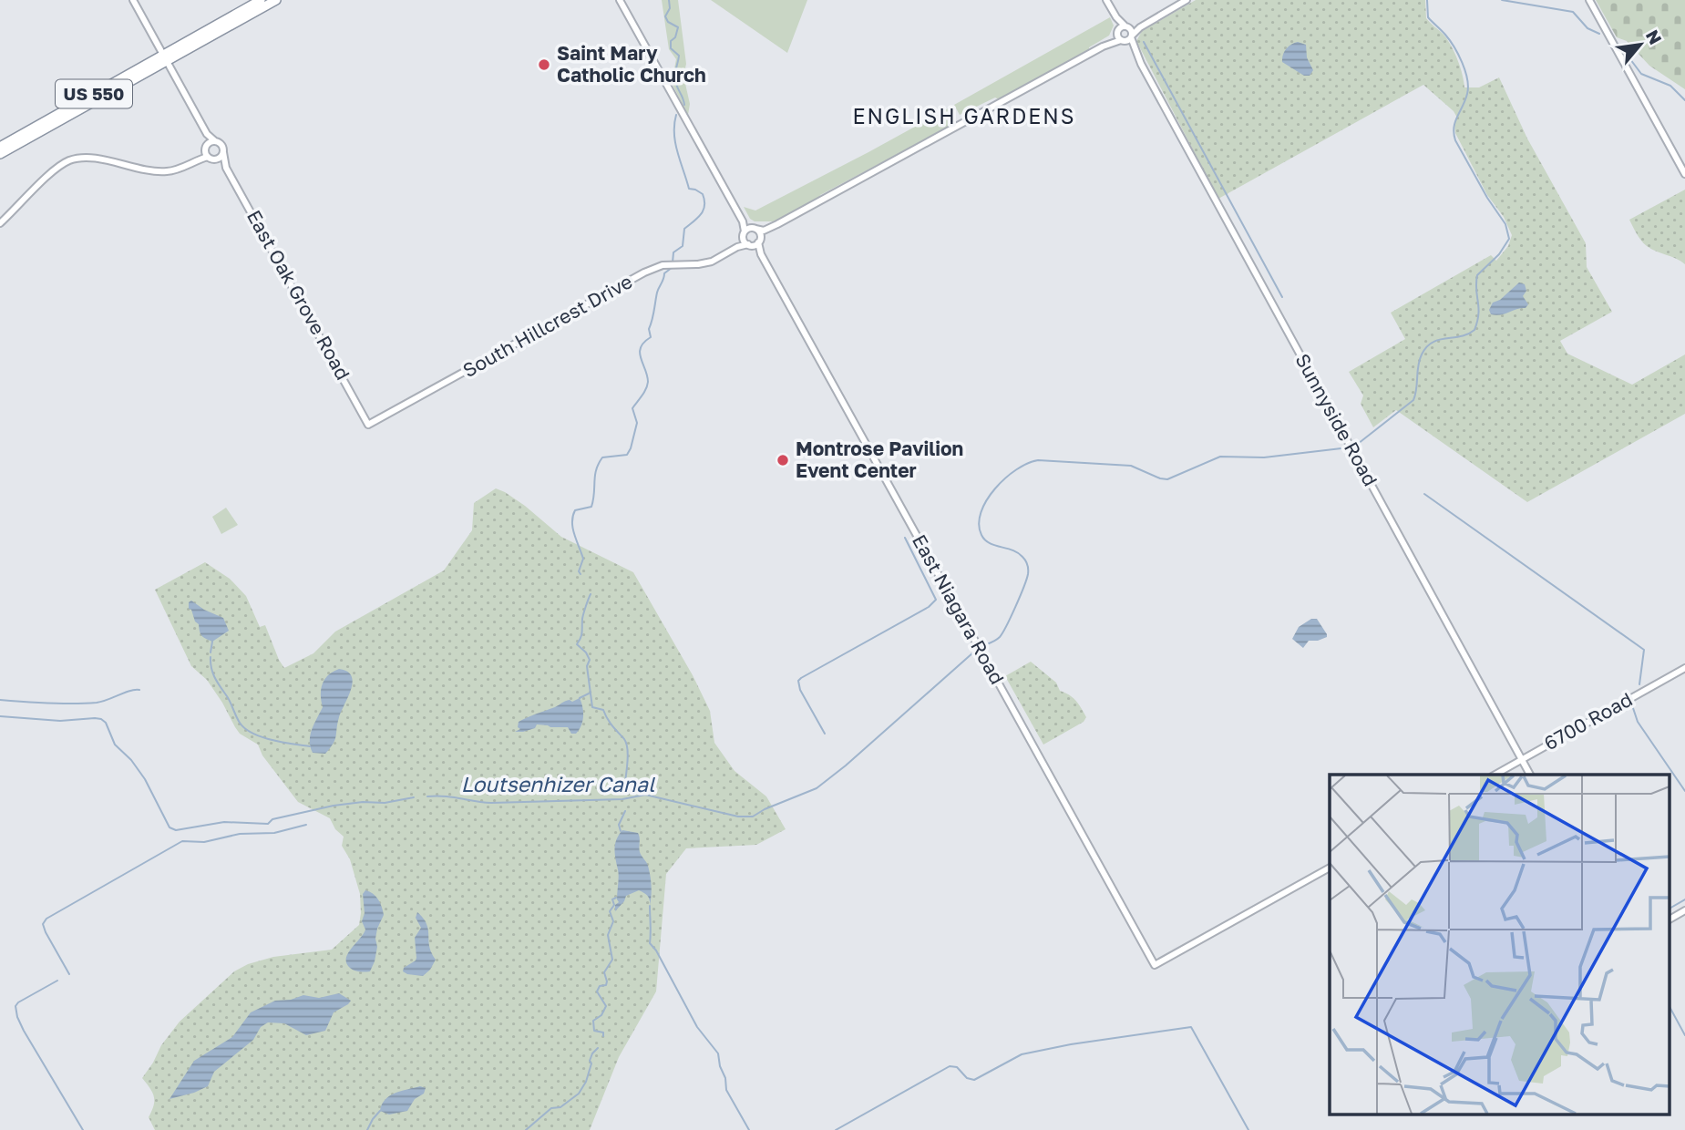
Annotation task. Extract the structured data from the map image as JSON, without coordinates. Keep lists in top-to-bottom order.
{
  "streets": {
    "highway": ["US 550"],
    "street": [
      "East Oak Grove Road",
      "South Hillcrest Drive",
      "Sunnyside Road",
      "East Niagara Road",
      "6700 Road"
    ]
  },
  "crossings": [
    ["East Oak Grove Road", "South Hillcrest Drive"],
    ["South Hillcrest Drive", "East Niagara Road"],
    ["Sunnyside Road", "6700 Road"]
  ],
  "districts": ["ENGLISH GARDENS"],
  "water": ["Loutsenhizer Canal"],
  "places": ["Saint Mary Catholic Church", "Montrose Pavilion Event Center"],
  "north": "top right"
}
